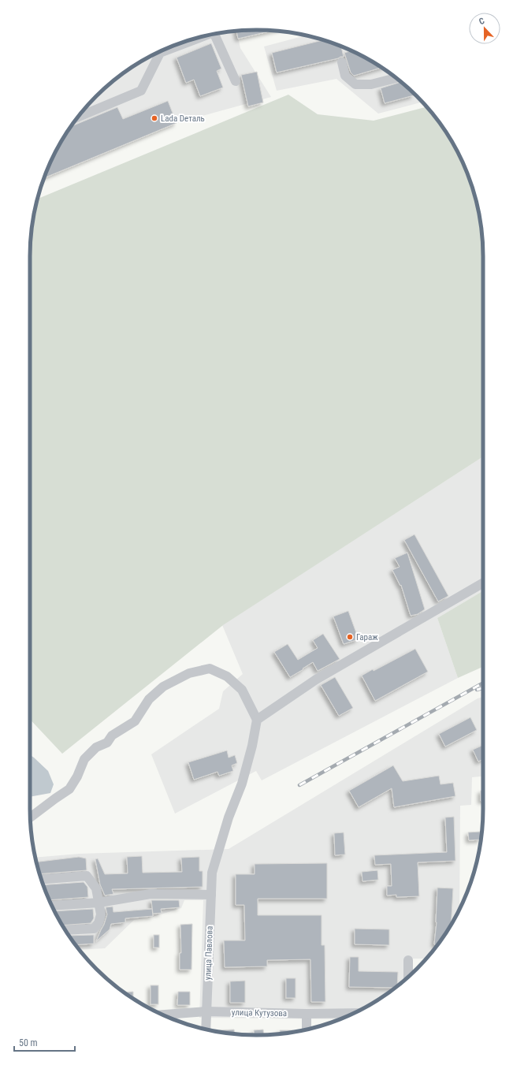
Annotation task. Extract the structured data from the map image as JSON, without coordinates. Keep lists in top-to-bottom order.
{
  "streets": {
    "street": ["улица Павлова", "улица Кутузова"]
  },
  "crossings": [
    ["улица Павлова", "улица Кутузова"]
  ],
  "places": ["Lada Dеталь", "Гараж"],
  "scale_bar": "50 m",
  "north": "top"
}
